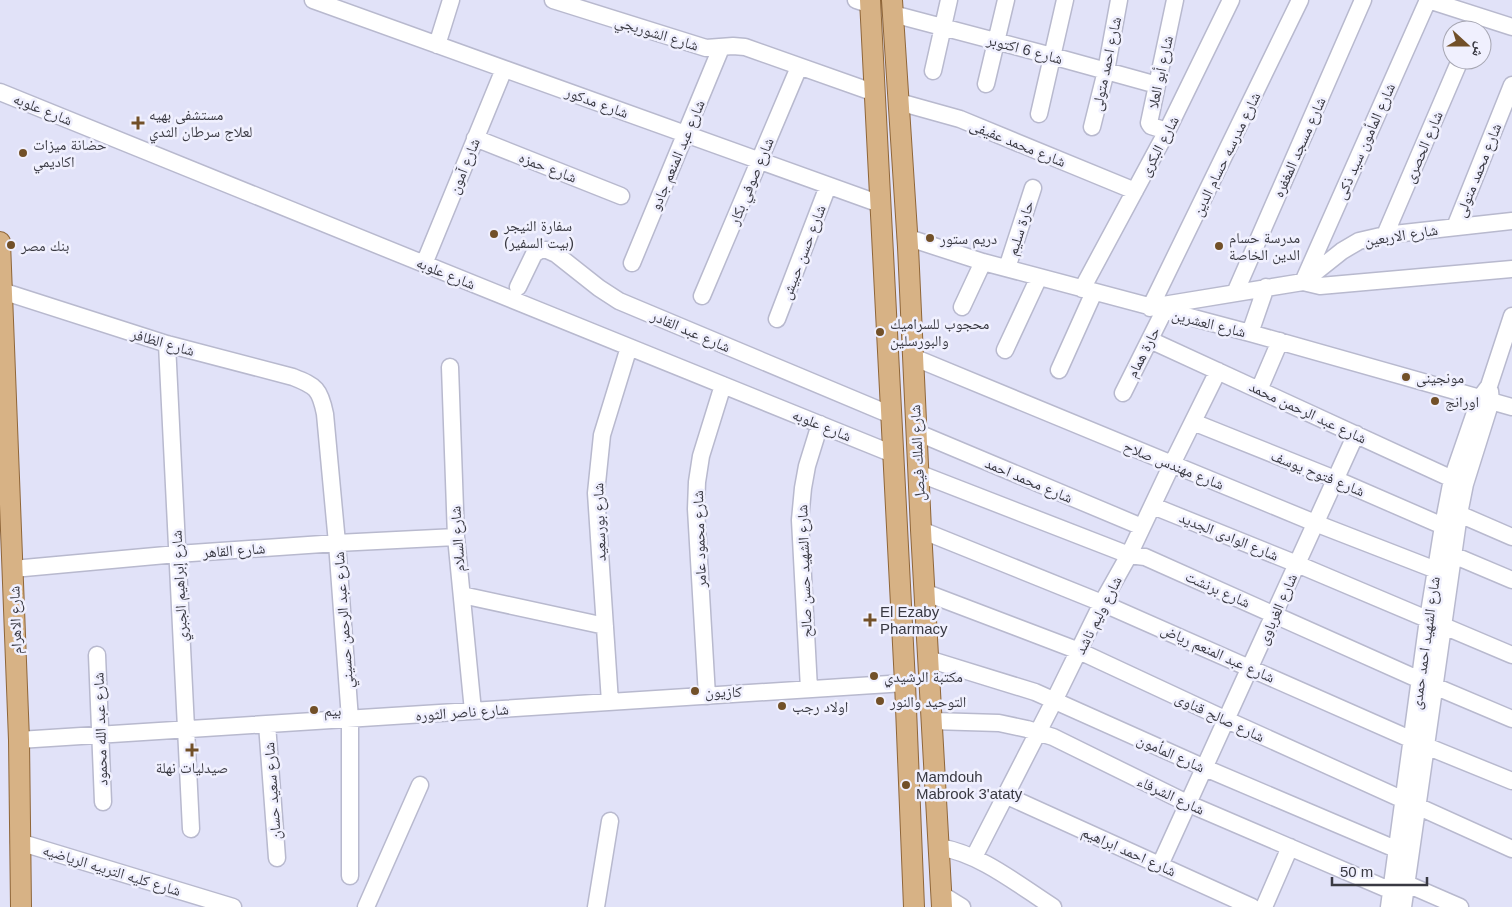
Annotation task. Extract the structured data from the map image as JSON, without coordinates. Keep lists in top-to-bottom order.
{
  "streets": {
    "main road": ["شارع الملك فيصل", "شارع الاهرام"],
    "street": [
      "شارع الشوربجي",
      "شارع 6 اكتوبر",
      "شارع احمد متولى",
      "شارع أبو العلا",
      "شارع مدكور",
      "شارع علوبه",
      "شارع المأمون سيد ذكى",
      "شارع محمد عفيفى",
      "شارع البكرى",
      "شارع مسجد المغفره",
      "شارع الحصرى",
      "شارع مدرسه حسام الدين",
      "شارع عبد المنعم جادو",
      "شارع آمون",
      "شارع حمزه",
      "شارع محمد متولى",
      "شارع صوفي بكار",
      "حارة سليم",
      "شارع الاربعين",
      "شارع حسن حبيش",
      "شارع العشرين",
      "شارع عبد القادر",
      "شارع الظافر",
      "حارة همام",
      "شارع عبد الرحمن محمد",
      "شارع مهندس صلاح",
      "شارع فتوح يوسف",
      "شارع محمد احمد",
      "شارع بورسعيد",
      "شارع الوادى الجديد",
      "شارع السلام",
      "شارع محمود عامر",
      "شارع القاهر",
      "شارع الشهيد حسن صالح",
      "شارع إبراهيم الجبري",
      "شارع برنشت",
      "شارع الغرباوى",
      "شارع وليم ناشد",
      "شارع عبد الرحمن حسيني",
      "شارع الشهيد احمد حمدى",
      "شارع عبد المنعم رياض",
      "شارع ناصر الثوره",
      "شارع صالح قناوى",
      "شارع عبد الله محمود",
      "شارع المأمون",
      "شارع سعيد حسان",
      "شارع الشرفاء",
      "شارع احمد ابراهيم",
      "شارع كليه التربيه الرياضيه"
    ]
  },
  "crossings": [
    ["شارع الشوربجي", "شارع عبد المنعم جادو"],
    ["شارع الشوربجي", "شارع صوفي بكار"],
    ["شارع الشوربجي", "شارع الملك فيصل"],
    ["شارع 6 اكتوبر", "شارع احمد متولى"],
    ["شارع 6 اكتوبر", "شارع أبو العلا"],
    ["شارع 6 اكتوبر", "شارع الملك فيصل"],
    ["شارع أبو العلا", "شارع البكرى"],
    ["شارع مدكور", "شارع عبد المنعم جادو"],
    ["شارع مدكور", "شارع آمون"],
    ["شارع مدكور", "شارع صوفي بكار"],
    ["شارع مدكور", "شارع حسن حبيش"],
    ["شارع مدكور", "شارع الملك فيصل"],
    ["شارع علوبه", "شارع آمون"],
    ["شارع علوبه", "شارع الملك فيصل"],
    ["شارع علوبه", "شارع بورسعيد"],
    ["شارع علوبه", "شارع محمود عامر"],
    ["شارع علوبه", "شارع الشهيد حسن صالح"],
    ["شارع المأمون سيد ذكى", "شارع الاربعين"],
    ["شارع محمد عفيفى", "شارع البكرى"],
    ["شارع محمد عفيفى", "شارع الملك فيصل"],
    ["شارع البكرى", "شارع العشرين"],
    ["شارع مسجد المغفره", "شارع الاربعين"],
    ["شارع الحصرى", "شارع الاربعين"],
    ["شارع مدرسه حسام الدين", "شارع الاربعين"],
    ["شارع مدرسه حسام الدين", "شارع العشرين"],
    ["شارع مدرسه حسام الدين", "حارة همام"],
    ["شارع آمون", "شارع حمزه"],
    ["شارع محمد متولى", "شارع الاربعين"],
    ["حارة سليم", "شارع العشرين"],
    ["شارع الاربعين", "شارع العشرين"],
    ["شارع الاربعين", "حارة همام"],
    ["شارع العشرين", "حارة همام"],
    ["شارع العشرين", "شارع الملك فيصل"],
    ["شارع العشرين", "شارع الشهيد احمد حمدى"],
    ["شارع عبد القادر", "شارع الملك فيصل"],
    ["شارع الظافر", "شارع إبراهيم الجبري"],
    ["شارع الظافر", "شارع الاهرام"],
    ["شارع الظافر", "شارع عبد الرحمن حسيني"],
    ["حارة همام", "شارع عبد الرحمن محمد"],
    ["شارع عبد الرحمن محمد", "شارع الغرباوى"],
    ["شارع عبد الرحمن محمد", "شارع وليم ناشد"],
    ["شارع عبد الرحمن محمد", "شارع الشهيد احمد حمدى"],
    ["شارع الملك فيصل", "شارع مهندس صلاح"],
    ["شارع الملك فيصل", "شارع محمد احمد"],
    ["شارع الملك فيصل", "شارع برنشت"],
    ["شارع الملك فيصل", "شارع عبد المنعم رياض"],
    ["شارع الملك فيصل", "شارع ناصر الثوره"],
    ["شارع الملك فيصل", "شارع صالح قناوى"],
    ["شارع الملك فيصل", "شارع المأمون"],
    ["شارع الملك فيصل", "شارع الشرفاء"],
    ["شارع مهندس صلاح", "شارع الغرباوى"],
    ["شارع مهندس صلاح", "شارع وليم ناشد"],
    ["شارع مهندس صلاح", "شارع الشهيد احمد حمدى"],
    ["شارع فتوح يوسف", "شارع الغرباوى"],
    ["شارع فتوح يوسف", "شارع وليم ناشد"],
    ["شارع فتوح يوسف", "شارع الشهيد احمد حمدى"],
    ["شارع محمد احمد", "شارع وليم ناشد"],
    ["شارع بورسعيد", "شارع ناصر الثوره"],
    ["شارع الوادى الجديد", "شارع الغرباوى"],
    ["شارع الوادى الجديد", "شارع وليم ناشد"],
    ["شارع الوادى الجديد", "شارع الشهيد احمد حمدى"],
    ["شارع السلام", "شارع القاهر"],
    ["شارع السلام", "شارع ناصر الثوره"],
    ["شارع محمود عامر", "شارع ناصر الثوره"],
    ["شارع القاهر", "شارع إبراهيم الجبري"],
    ["شارع القاهر", "شارع الاهرام"],
    ["شارع القاهر", "شارع عبد الرحمن حسيني"],
    ["شارع الشهيد حسن صالح", "شارع ناصر الثوره"],
    ["شارع إبراهيم الجبري", "شارع ناصر الثوره"],
    ["شارع برنشت", "شارع الغرباوى"],
    ["شارع برنشت", "شارع وليم ناشد"],
    ["شارع برنشت", "شارع الشهيد احمد حمدى"],
    ["شارع الغرباوى", "شارع عبد المنعم رياض"],
    ["شارع الغرباوى", "شارع صالح قناوى"],
    ["شارع الغرباوى", "شارع المأمون"],
    ["شارع الغرباوى", "شارع الشرفاء"],
    ["شارع الغرباوى", "شارع احمد ابراهيم"],
    ["شارع وليم ناشد", "شارع عبد المنعم رياض"],
    ["شارع وليم ناشد", "شارع صالح قناوى"],
    ["شارع وليم ناشد", "شارع المأمون"],
    ["شارع وليم ناشد", "شارع الشرفاء"],
    ["شارع وليم ناشد", "شارع احمد ابراهيم"],
    ["شارع الاهرام", "شارع ناصر الثوره"],
    ["شارع الاهرام", "شارع كليه التربيه الرياضيه"],
    ["شارع عبد الرحمن حسيني", "شارع ناصر الثوره"],
    ["شارع الشهيد احمد حمدى", "شارع عبد المنعم رياض"],
    ["شارع الشهيد احمد حمدى", "شارع صالح قناوى"],
    ["شارع الشهيد احمد حمدى", "شارع المأمون"],
    ["شارع الشهيد احمد حمدى", "شارع الشرفاء"],
    ["شارع ناصر الثوره", "شارع عبد الله محمود"],
    ["شارع ناصر الثوره", "شارع سعيد حسان"]
  ],
  "places": {
    "health": ["مستشفى بهيه لعلاج سرطان الثدي", "El Ezaby Pharmacy", "صيدليات نهلة"],
    "other": [
      "حضانة ميزات اكاديمي",
      "سفارة النيجر (بيت السفير)",
      "دريم ستور",
      "بنك مصر",
      "مدرسة حسام الدين الخاصة",
      "محجوب للسراميك والبورسلين",
      "مونجينى",
      "اورانج",
      "مكتبة الرشيدي",
      "كازيون",
      "التوحيد والنور",
      "اولاد رجب",
      "بيم",
      "Mamdouh Mabrook 3'ataty"
    ]
  },
  "scale_bar": "50 m",
  "north": "right"
}
